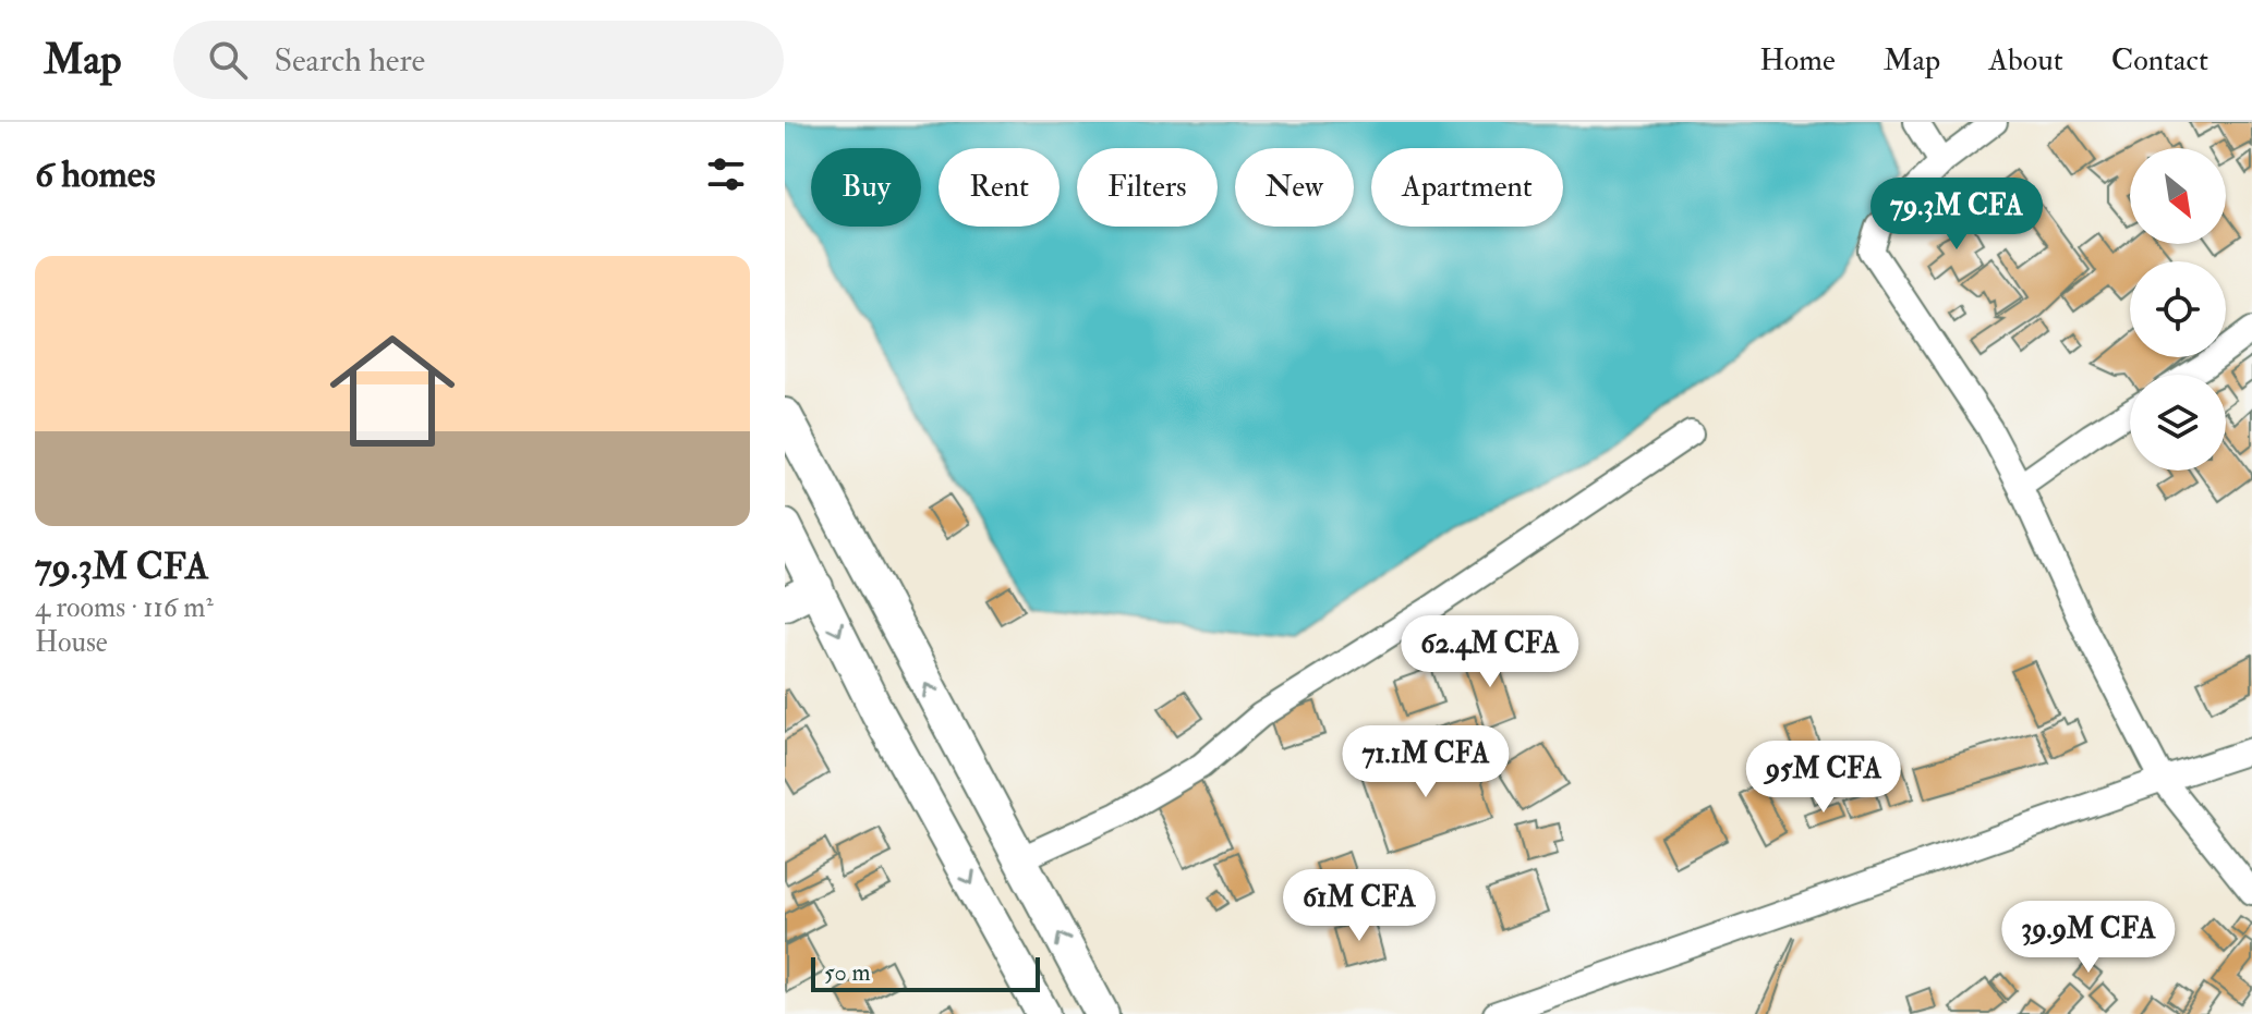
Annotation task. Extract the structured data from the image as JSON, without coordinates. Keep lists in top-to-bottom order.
{
  "scale_bar": "50 m",
  "north": "bottom right",
  "page": {
    "header": "Map",
    "search": "Search here",
    "nav": [
      "Home",
      "Map",
      "About",
      "Contact"
    ],
    "heading": "6 homes",
    "chip": [
      "Buy",
      "Rent",
      "Filters",
      "New",
      "Apartment"
    ],
    "price": [
      "79.3M CFA",
      "62.4M CFA",
      "71.1M CFA",
      "95M CFA",
      "61M CFA",
      "39.9M CFA"
    ],
    "list": [
      {
        "name": "79.3M CFA",
        "note": "4 rooms · 116 m² · House"
      }
    ],
    "scale": "50 m"
  }
}
